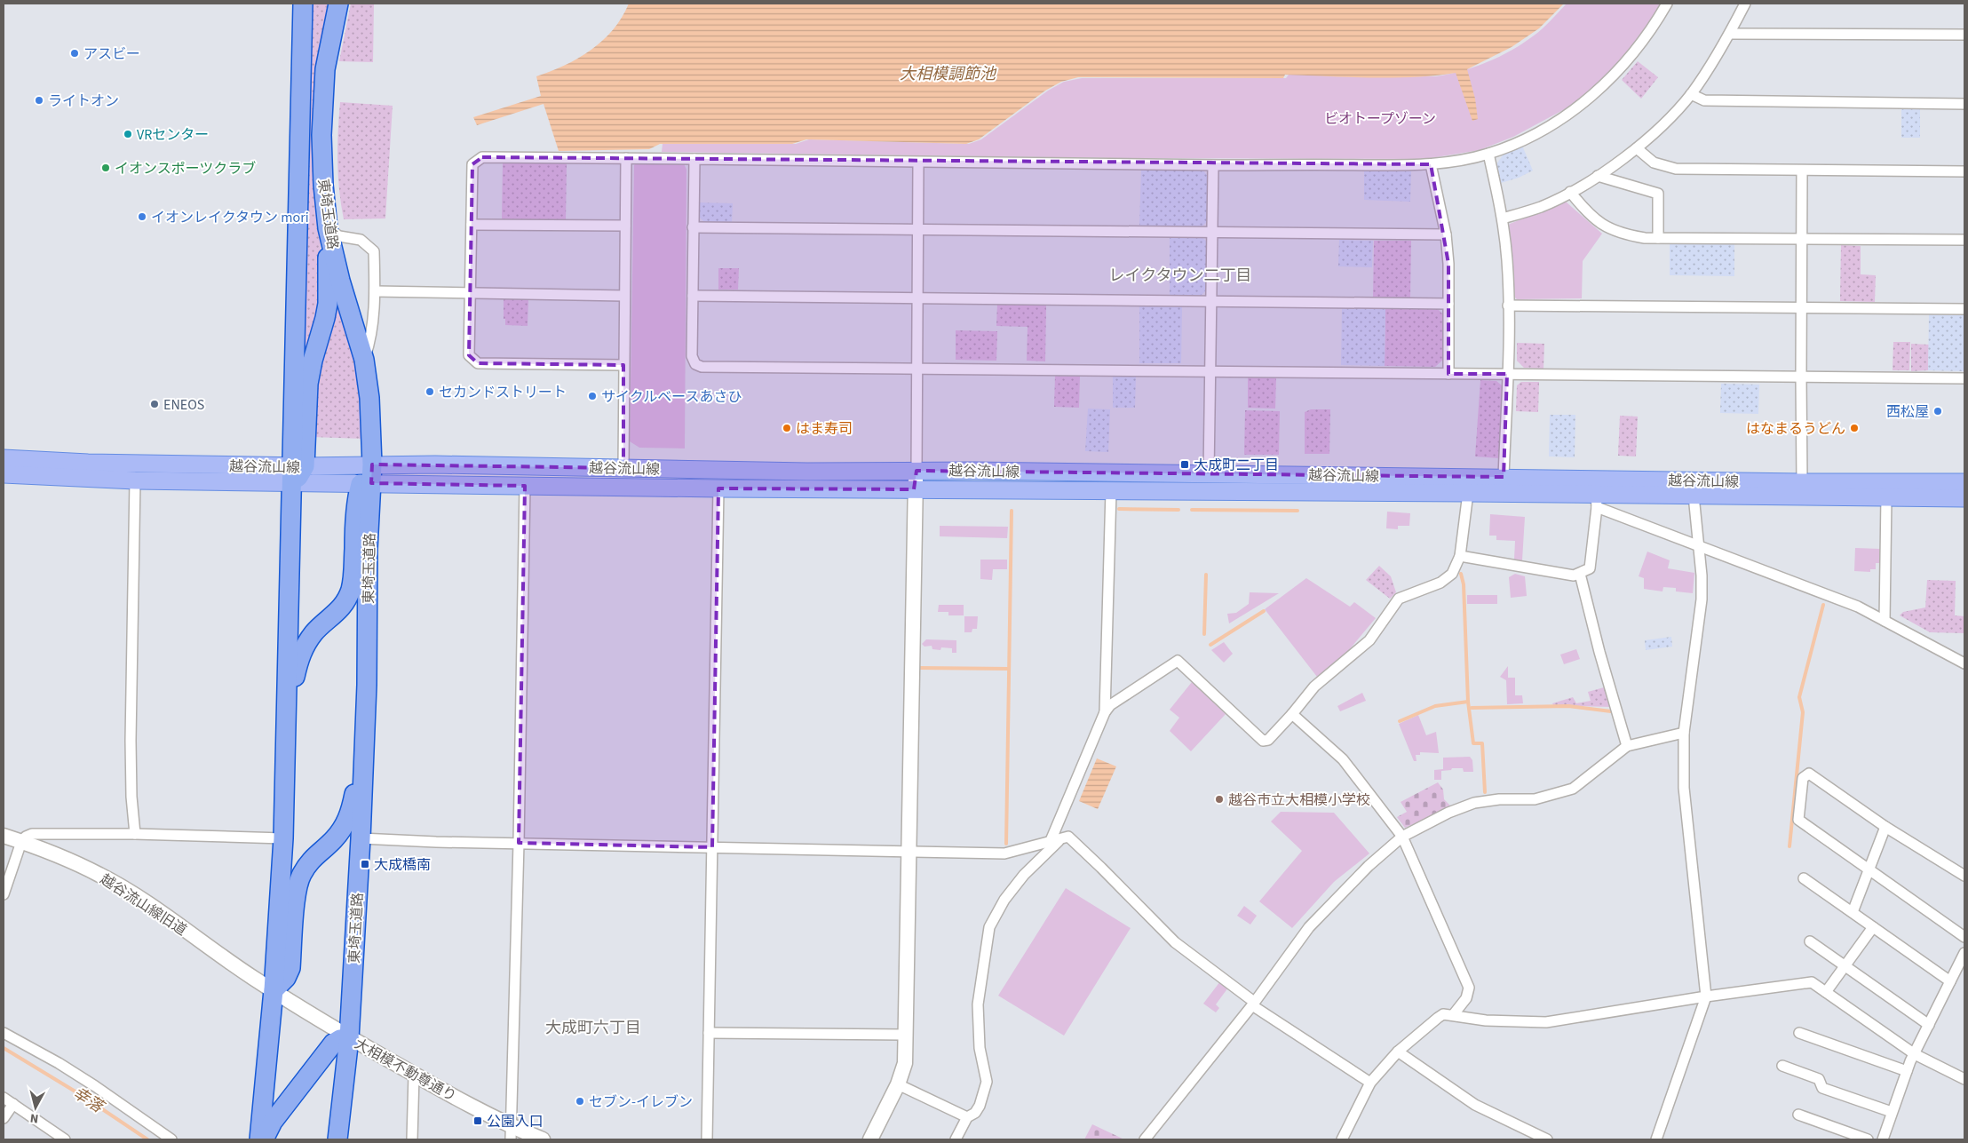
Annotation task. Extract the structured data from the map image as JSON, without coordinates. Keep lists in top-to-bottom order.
{
  "streets": {
    "highway": ["東埼玉道路"],
    "main road": ["越谷流山線"],
    "street": ["越谷流山線旧道", "大相模不動尊通り"]
  },
  "crossings": [
    ["東埼玉道路", "越谷流山線"],
    ["東埼玉道路", "越谷流山線旧道"],
    ["東埼玉道路", "大相模不動尊通り"],
    ["越谷流山線旧道", "大相模不動尊通り"]
  ],
  "districts": ["レイクタウン二丁目", "大成町六丁目"],
  "water": ["大相模調節池", "幸落"],
  "parks": ["ビオトープゾーン"],
  "places": {
    "other": [
      "アスビー",
      "ライトオン",
      "VRセンター",
      "イオンスポーツクラブ",
      "イオンレイクタウン mori",
      "セカンドストリート",
      "サイクルベースあさひ",
      "ENEOS",
      "西松屋",
      "はま寿司",
      "はなまるうどん",
      "越谷市立大相模小学校",
      "セブン-イレブン"
    ],
    "transit": ["大成町二丁目", "大成橋南", "公園入口"]
  },
  "north": "bottom"
}
